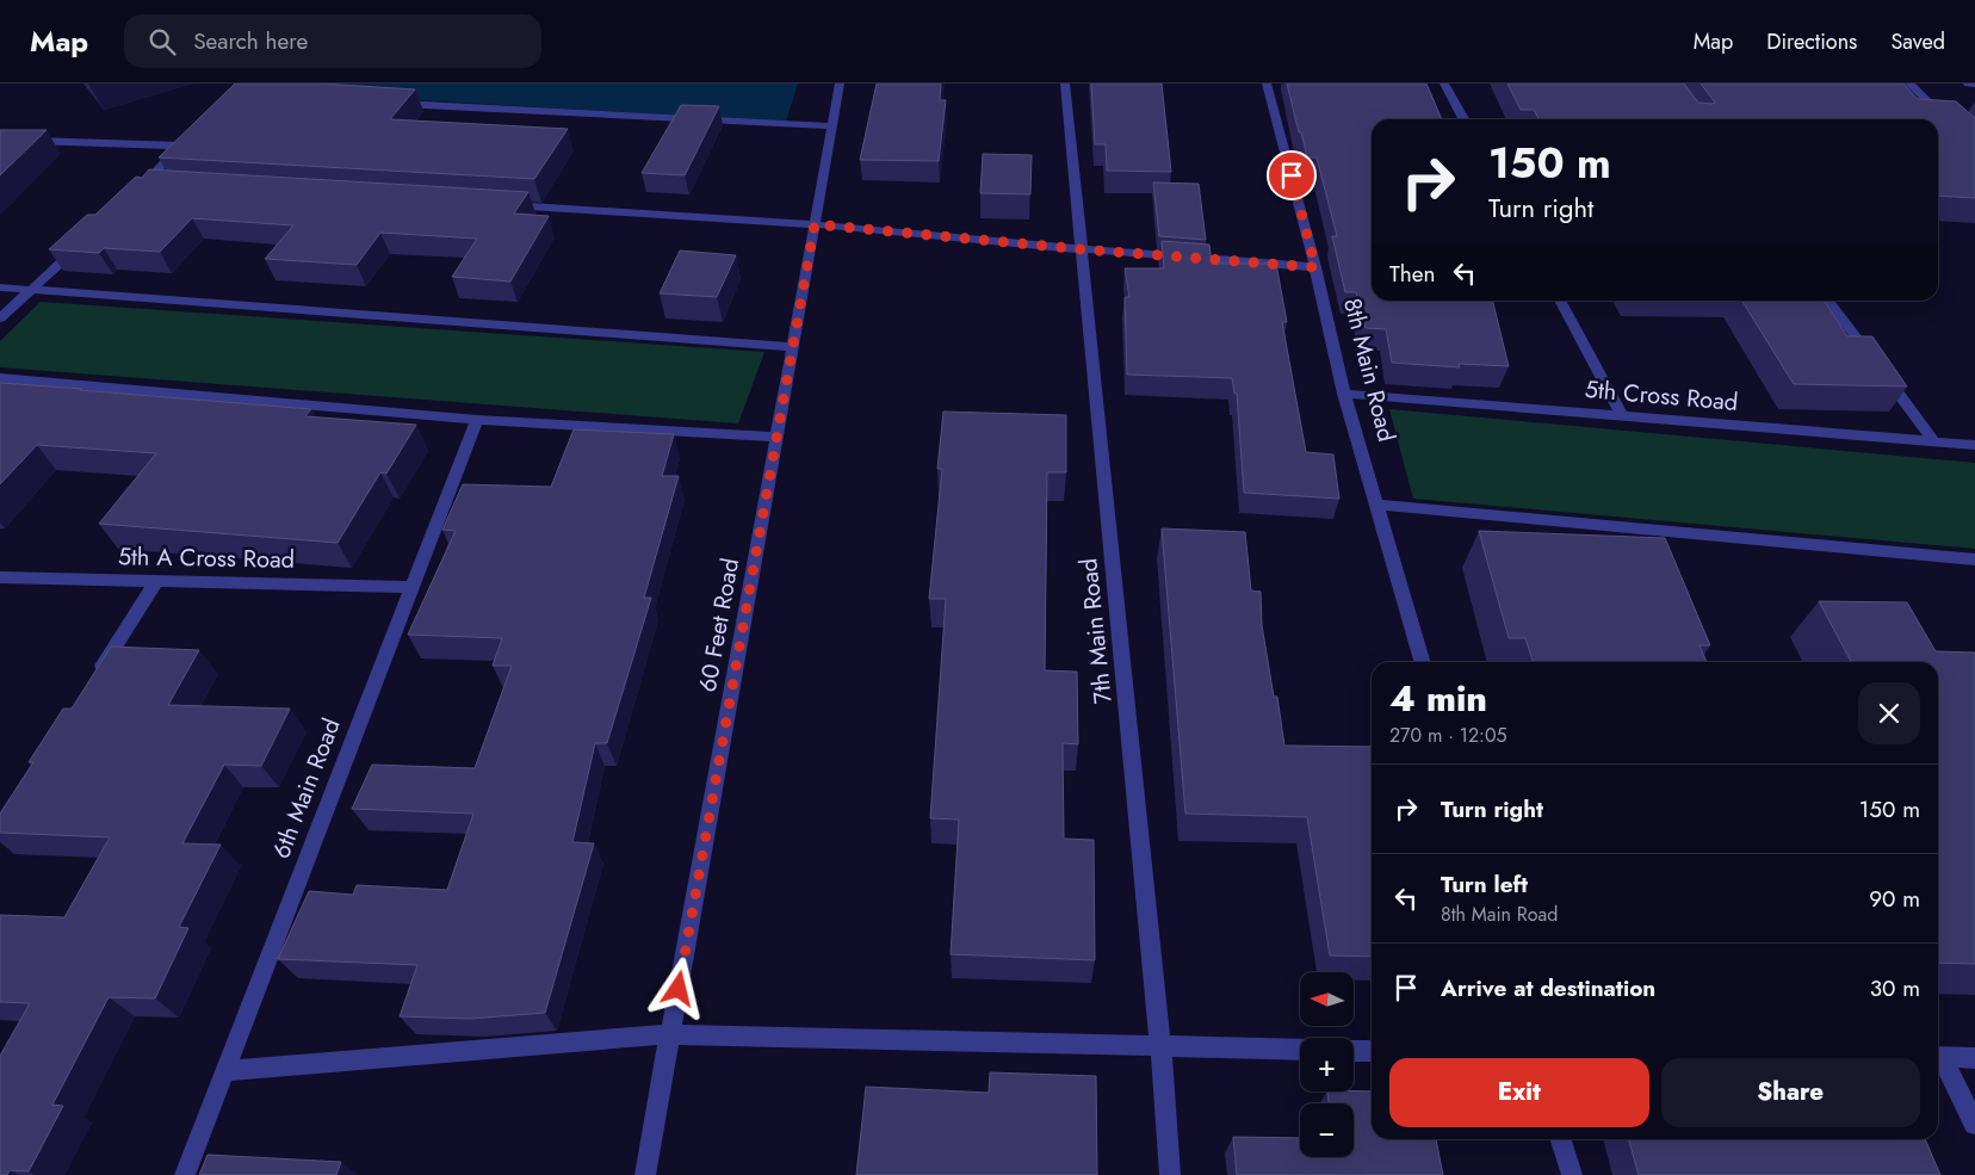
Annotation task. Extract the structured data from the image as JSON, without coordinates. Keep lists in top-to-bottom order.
{
  "streets": {
    "street": [
      "8th Main Road",
      "5th Cross Road",
      "5th A Cross Road",
      "60 Feet Road",
      "7th Main Road",
      "6th Main Road"
    ]
  },
  "crossings": [
    ["8th Main Road", "5th Cross Road"],
    ["5th A Cross Road", "6th Main Road"]
  ],
  "north": "left",
  "page": {
    "header": "Map",
    "search": "Search here",
    "nav": ["Map", "Directions", "Saved"],
    "turn": ["150 m", "Turn right"],
    "then": "Then",
    "heading": ["4 min", "270 m · 12:05"],
    "list": [
      {
        "name": "Turn right",
        "value": "150 m"
      },
      {
        "name": "Turn left",
        "note": "8th Main Road",
        "value": "90 m"
      },
      {
        "name": "Arrive at destination",
        "value": "30 m"
      }
    ],
    "map_buttons": ["+", "−"],
    "buttons": ["Exit", "Share"]
  }
}
